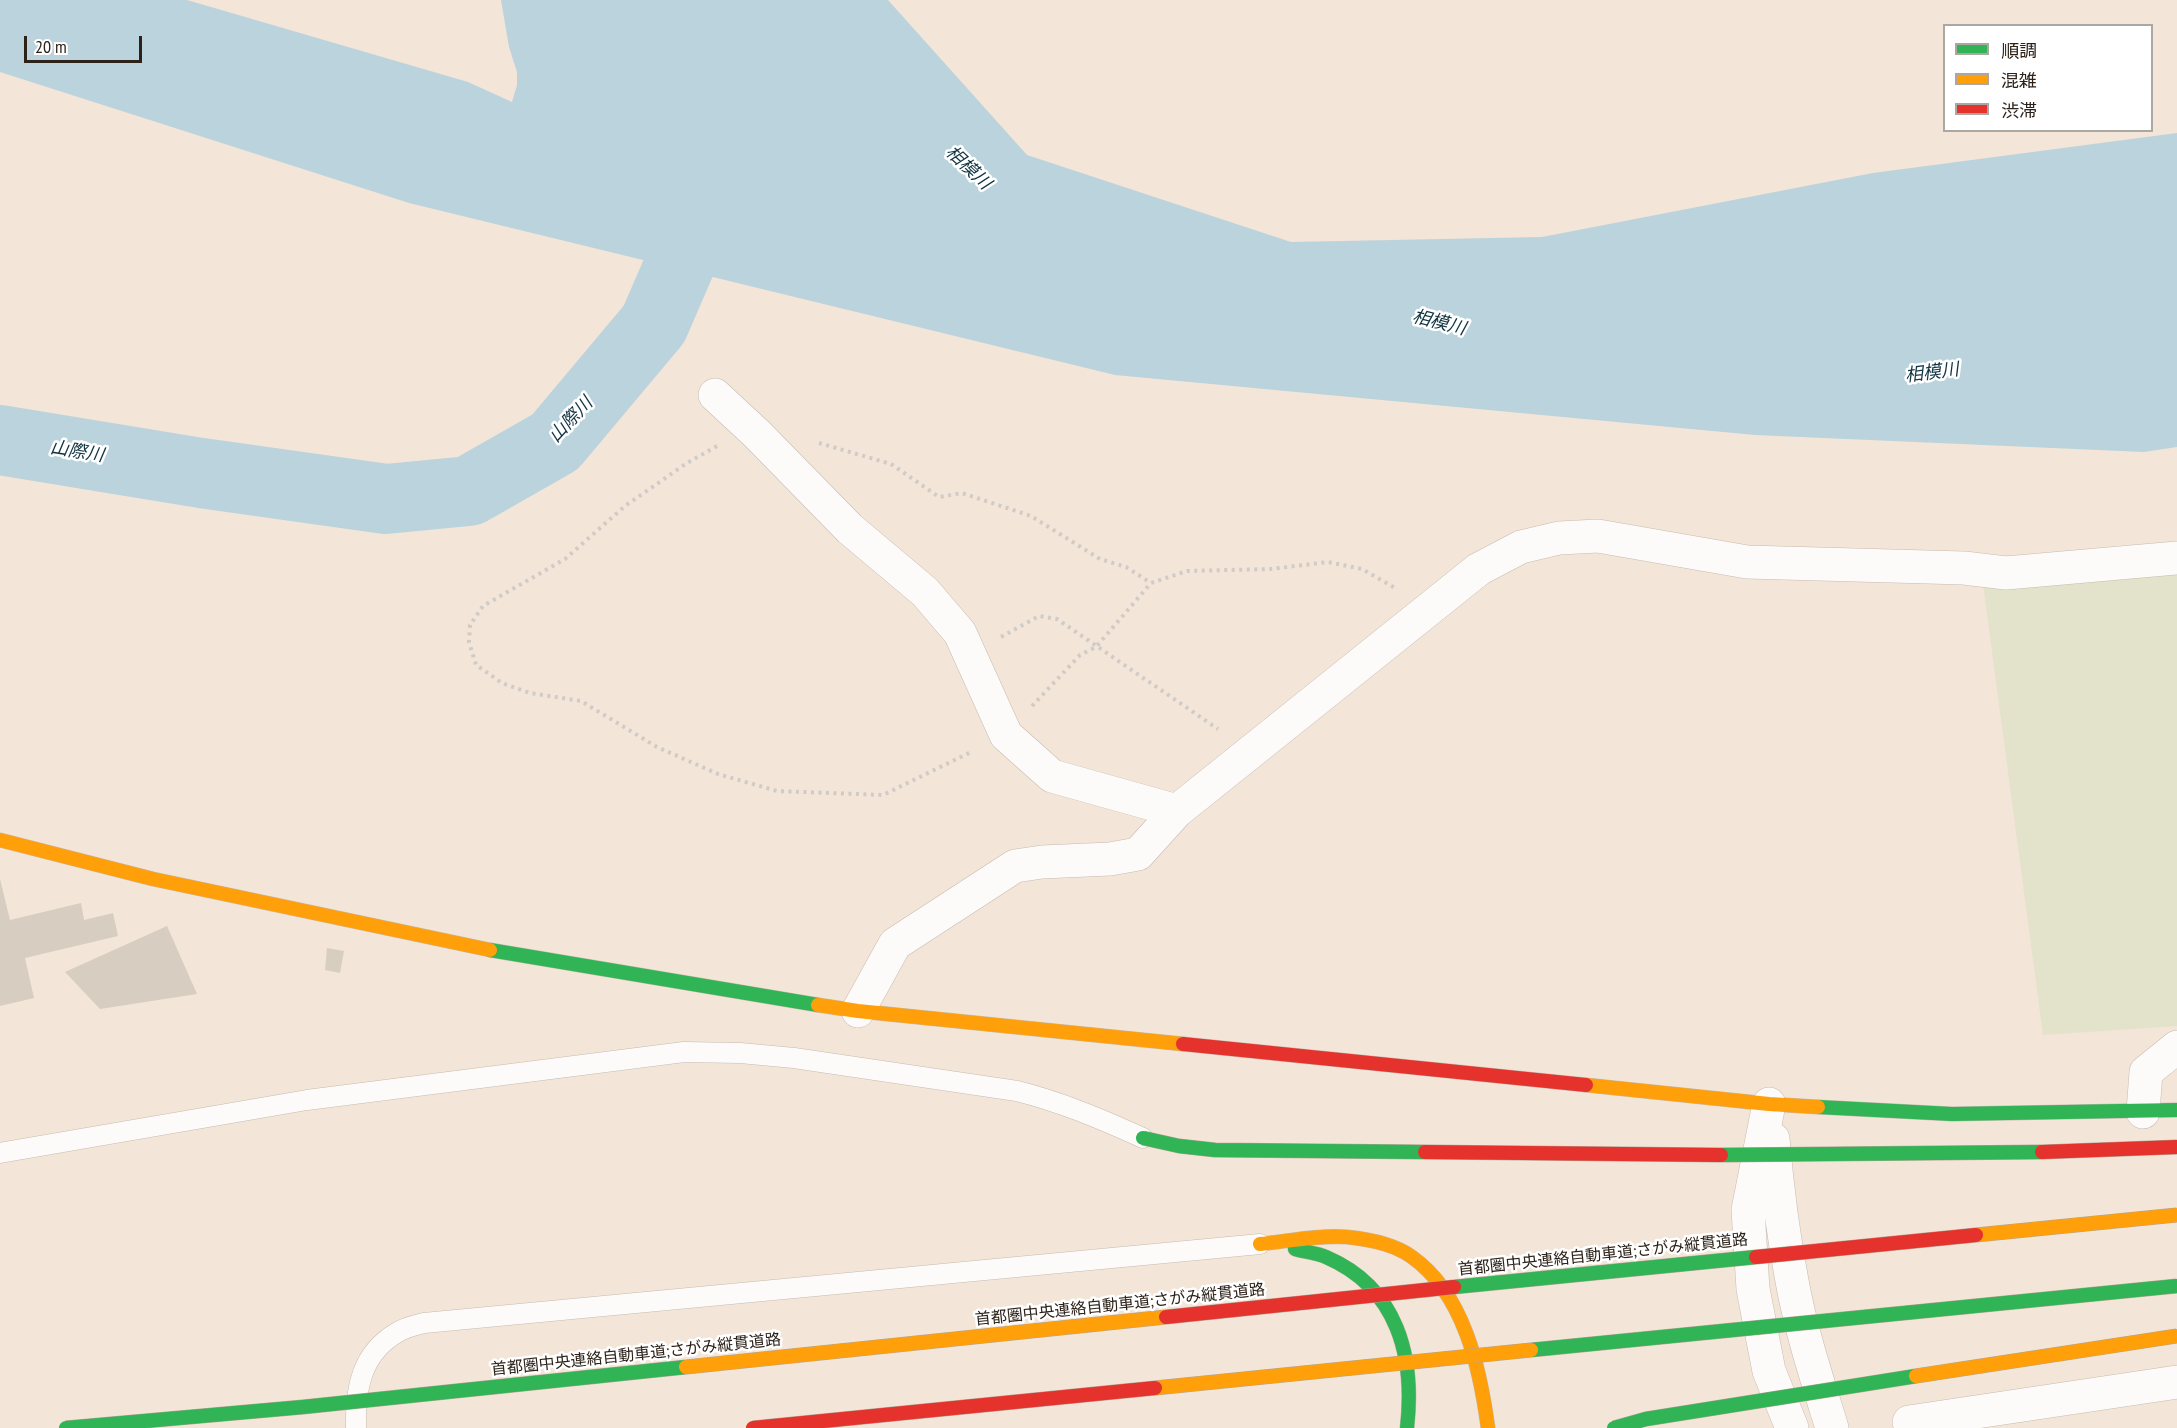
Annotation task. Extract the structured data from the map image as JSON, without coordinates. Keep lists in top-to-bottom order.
{
  "streets": {
    "main road": ["首都圏中央連絡自動車道;さがみ縦貫道路"]
  },
  "water": ["相模川", "山際川"],
  "legend": ["順調", "混雑", "渋滞"],
  "scale_bar": "20 m"
}
